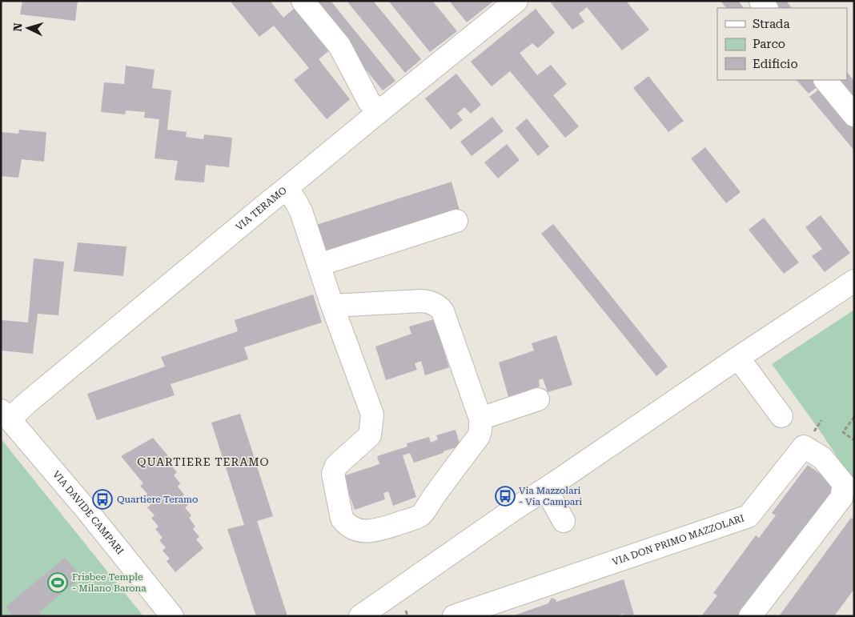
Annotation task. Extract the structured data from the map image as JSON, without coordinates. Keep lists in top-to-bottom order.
{
  "streets": {
    "street": ["VIA TERAMO", "VIA DAVIDE CAMPARI", "VIA DON PRIMO MAZZOLARI"]
  },
  "crossings": [
    ["VIA TERAMO", "VIA DAVIDE CAMPARI"]
  ],
  "districts": ["QUARTIERE TERAMO"],
  "places": {
    "bus stop": ["Via Mazzolari - Via Campari", "Quartiere Teramo"],
    "sports": ["Frisbee Temple - Milano Barona"]
  },
  "legend": ["Strada", "Parco", "Edificio"],
  "north": "left"
}
